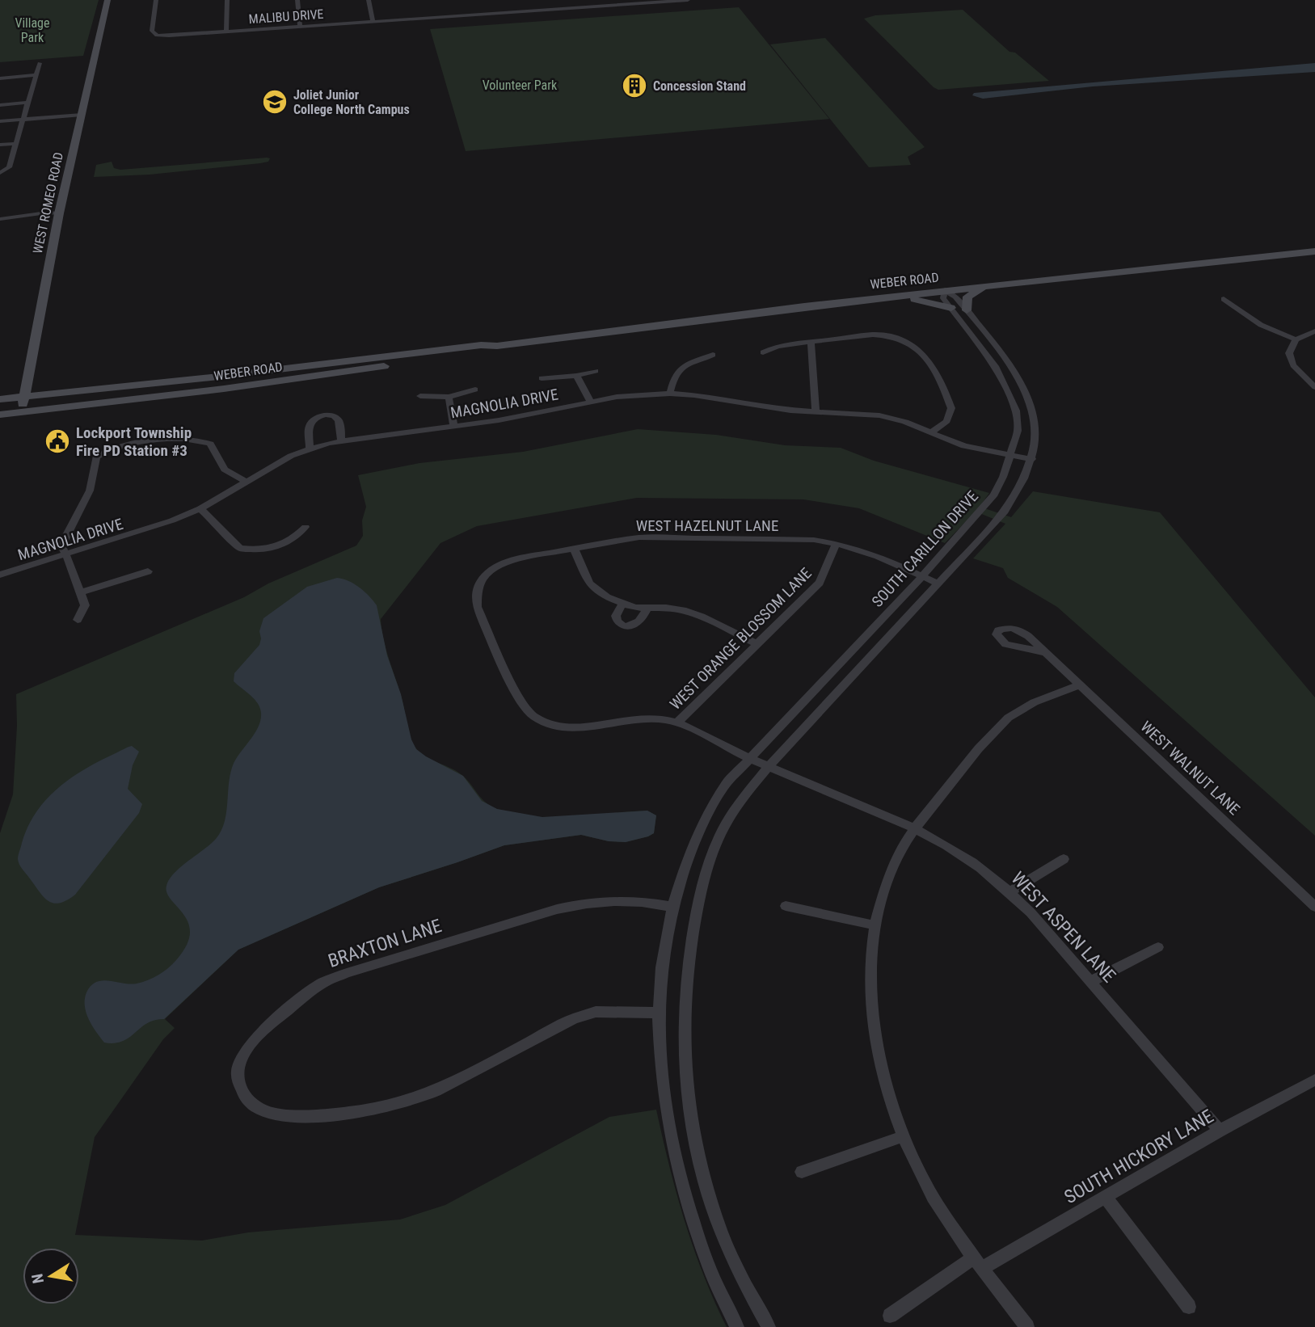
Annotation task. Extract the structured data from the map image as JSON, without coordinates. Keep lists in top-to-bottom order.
{
  "streets": {
    "main road": ["WEST ROMEO ROAD", "WEBER ROAD"],
    "street": [
      "MALIBU DRIVE",
      "MAGNOLIA DRIVE",
      "WEST HAZELNUT LANE",
      "SOUTH CARILLON DRIVE",
      "WEST ORANGE BLOSSOM LANE",
      "WEST WALNUT LANE",
      "WEST ASPEN LANE",
      "BRAXTON LANE",
      "SOUTH HICKORY LANE"
    ]
  },
  "crossings": [
    ["WEST ROMEO ROAD", "WEBER ROAD"],
    ["WEBER ROAD", "SOUTH CARILLON DRIVE"],
    ["MAGNOLIA DRIVE", "SOUTH CARILLON DRIVE"],
    ["WEST HAZELNUT LANE", "SOUTH CARILLON DRIVE"],
    ["WEST HAZELNUT LANE", "WEST ORANGE BLOSSOM LANE"],
    ["WEST HAZELNUT LANE", "WEST ASPEN LANE"],
    ["SOUTH CARILLON DRIVE", "WEST ASPEN LANE"],
    ["SOUTH CARILLON DRIVE", "BRAXTON LANE"],
    ["WEST ASPEN LANE", "SOUTH HICKORY LANE"]
  ],
  "parks": ["Village Park", "Volunteer Park"],
  "places": {
    "building": ["Concession Stand"],
    "school or university": ["Joliet Junior College North Campus"],
    "public building": ["Lockport Township Fire PD Station #3"]
  },
  "north": "left"
}
